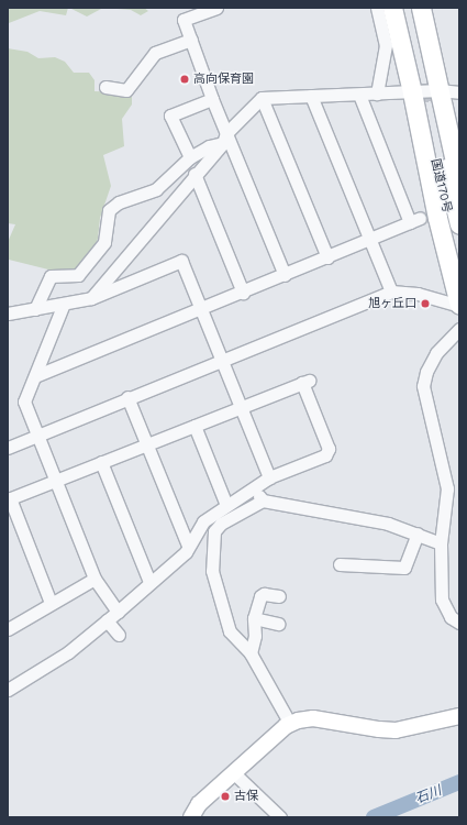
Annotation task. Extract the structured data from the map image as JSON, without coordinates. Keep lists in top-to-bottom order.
{
  "streets": {
    "highway": ["国道170号"]
  },
  "water": ["石川"],
  "places": ["高向保育園", "旭ヶ丘口", "古保"]
}
